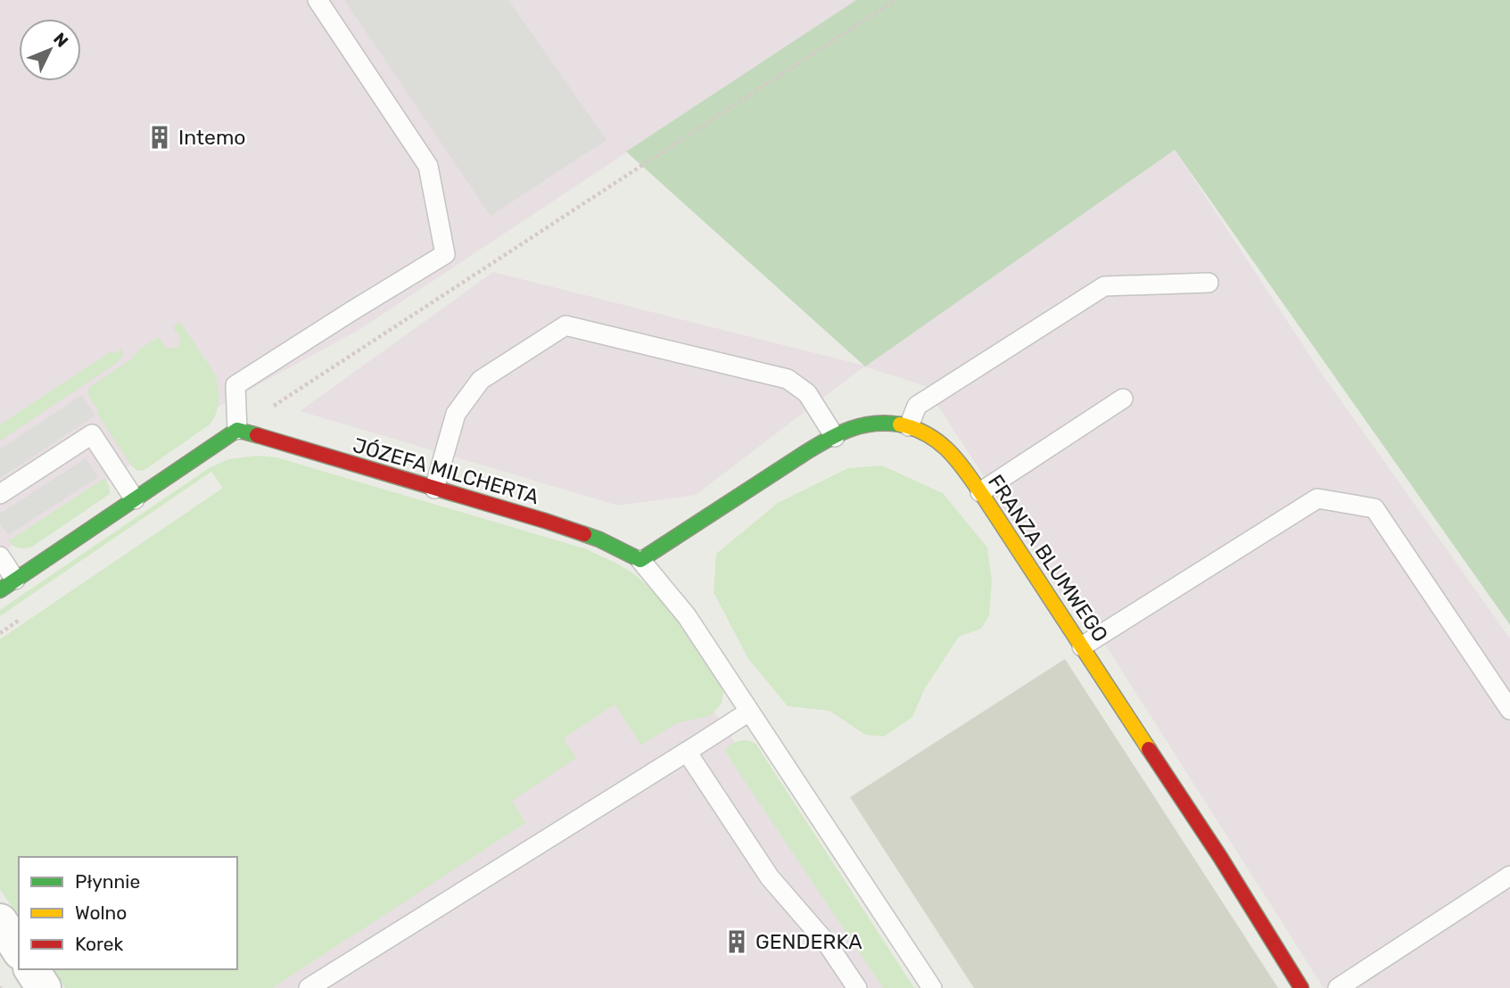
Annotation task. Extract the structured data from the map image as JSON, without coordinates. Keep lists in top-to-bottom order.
{
  "streets": {
    "street": ["JÓZEFA MILCHERTA", "FRANZA BLUMWEGO"]
  },
  "crossings": [
    ["JÓZEFA MILCHERTA", "FRANZA BLUMWEGO"]
  ],
  "places": {
    "building": ["Intemo", "GENDERKA"]
  },
  "legend": ["Płynnie", "Wolno", "Korek"],
  "north": "top right"
}
